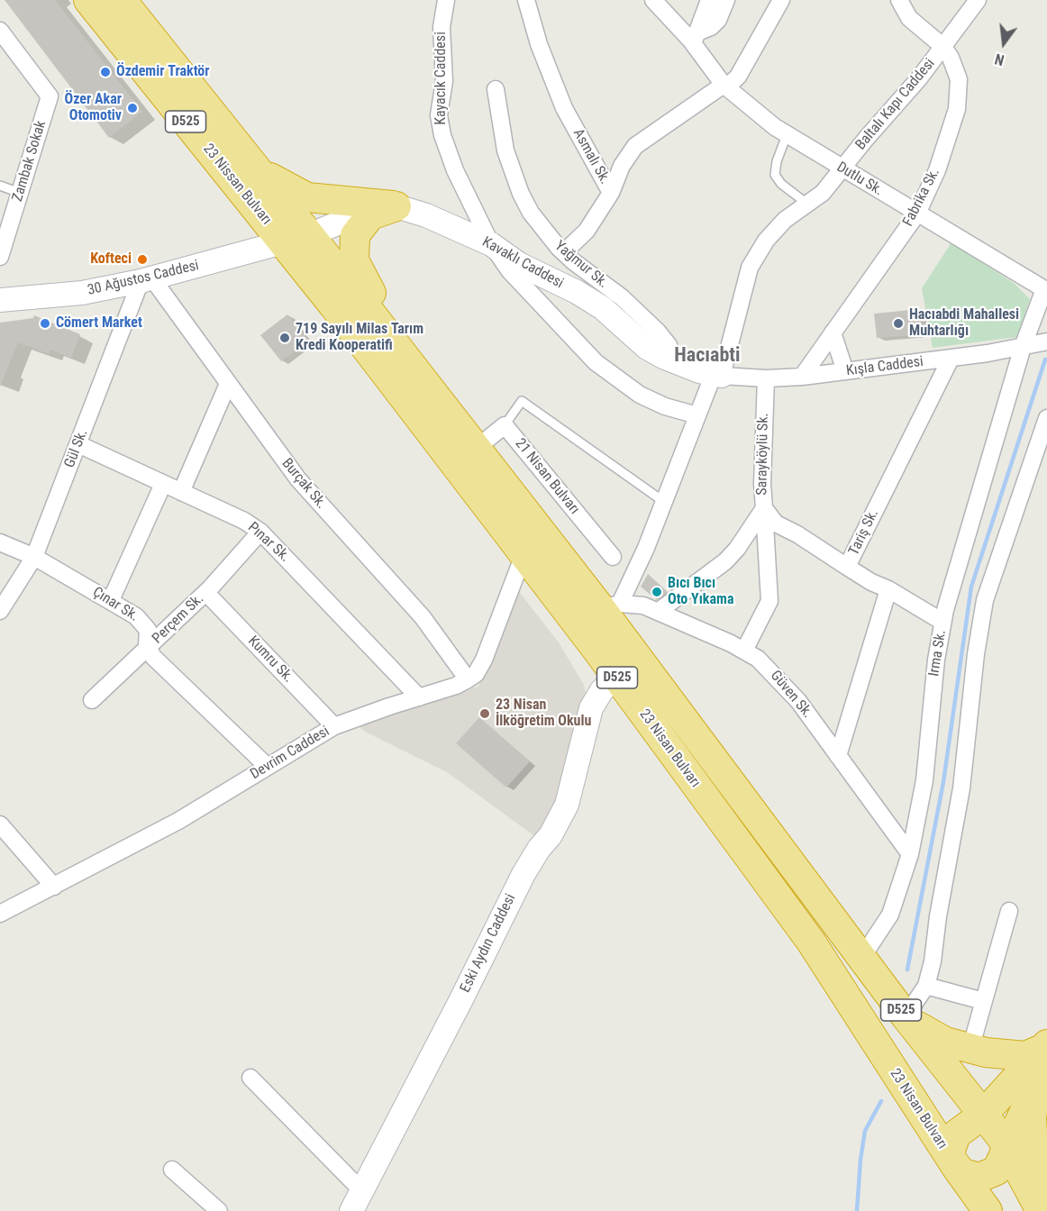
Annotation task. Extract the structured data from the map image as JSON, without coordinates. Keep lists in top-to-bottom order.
{
  "streets": {
    "highway": ["D525", "23 Nissan Bulvarı", "23 Nisan Bulvarı"],
    "street": [
      "Kayacık Caddesi",
      "Baltalı Kapı Caddesi",
      "Asmalı Sk.",
      "Zambak Sokak",
      "Dutlu Sk.",
      "Fabrika Sk.",
      "Kavaklı Caddesi",
      "Yağmur Sk.",
      "30 Ağustos Caddesi",
      "Kışla Caddesi",
      "Gül Sk.",
      "Sarayköylü Sk.",
      "21 Nisan Bulvarı",
      "Burçak Sk.",
      "Tariş Sk.",
      "Pınar Sk.",
      "Çınar Sk.",
      "Perçem Sk.",
      "Irma Sk.",
      "Kumru Sk.",
      "Güven Sk.",
      "Devrim Caddesi",
      "Eski Aydın Caddesi"
    ]
  },
  "crossings": [
    ["Kayacık Caddesi", "Kavaklı Caddesi"],
    ["Baltalı Kapı Caddesi", "Dutlu Sk."],
    ["Baltalı Kapı Caddesi", "Fabrika Sk."],
    ["Baltalı Kapı Caddesi", "Kavaklı Caddesi"],
    ["Baltalı Kapı Caddesi", "Kışla Caddesi"],
    ["D525", "Irma Sk."],
    ["D525", "23 Nisan Bulvarı"],
    ["Asmalı Sk.", "Dutlu Sk."],
    ["Dutlu Sk.", "Fabrika Sk."],
    ["Dutlu Sk.", "Kışla Caddesi"],
    ["Dutlu Sk.", "Irma Sk."],
    ["23 Nissan Bulvarı", "Kavaklı Caddesi"],
    ["23 Nissan Bulvarı", "30 Ağustos Caddesi"],
    ["23 Nissan Bulvarı", "23 Nisan Bulvarı"],
    ["Fabrika Sk.", "Kışla Caddesi"],
    ["Kavaklı Caddesi", "Yağmur Sk."],
    ["Kavaklı Caddesi", "30 Ağustos Caddesi"],
    ["Kavaklı Caddesi", "Kışla Caddesi"],
    ["Kavaklı Caddesi", "23 Nisan Bulvarı"],
    ["30 Ağustos Caddesi", "Gül Sk."],
    ["30 Ağustos Caddesi", "Burçak Sk."],
    ["30 Ağustos Caddesi", "23 Nisan Bulvarı"],
    ["Kışla Caddesi", "Sarayköylü Sk."],
    ["Kışla Caddesi", "Tariş Sk."],
    ["Kışla Caddesi", "Irma Sk."],
    ["Gül Sk.", "Burçak Sk."],
    ["Gül Sk.", "Pınar Sk."],
    ["Gül Sk.", "Çınar Sk."],
    ["Sarayköylü Sk.", "Güven Sk."],
    ["21 Nisan Bulvarı", "23 Nisan Bulvarı"],
    ["Burçak Sk.", "Devrim Caddesi"],
    ["Tariş Sk.", "Irma Sk."],
    ["Pınar Sk.", "Perçem Sk."],
    ["Pınar Sk.", "Devrim Caddesi"],
    ["Çınar Sk.", "Perçem Sk."],
    ["Çınar Sk.", "Devrim Caddesi"],
    ["Perçem Sk.", "Kumru Sk."],
    ["Irma Sk.", "Güven Sk."],
    ["Irma Sk.", "23 Nisan Bulvarı"],
    ["Kumru Sk.", "Devrim Caddesi"],
    ["Güven Sk.", "23 Nisan Bulvarı"],
    ["23 Nisan Bulvarı", "Eski Aydın Caddesi"]
  ],
  "districts": ["Hacıabti"],
  "places": [
    "Özdemir Traktör",
    "Özer Akar Otomotiv",
    "Kofteci",
    "Cömert Market",
    "Hacıabdi Mahallesi Muhtarlığı",
    "719 Sayılı Milas Tarım Kredi Kooperatifi",
    "Bıcı Bıcı Oto Yıkama",
    "23 Nisan İlköğretim Okulu"
  ],
  "north": "bottom"
}
